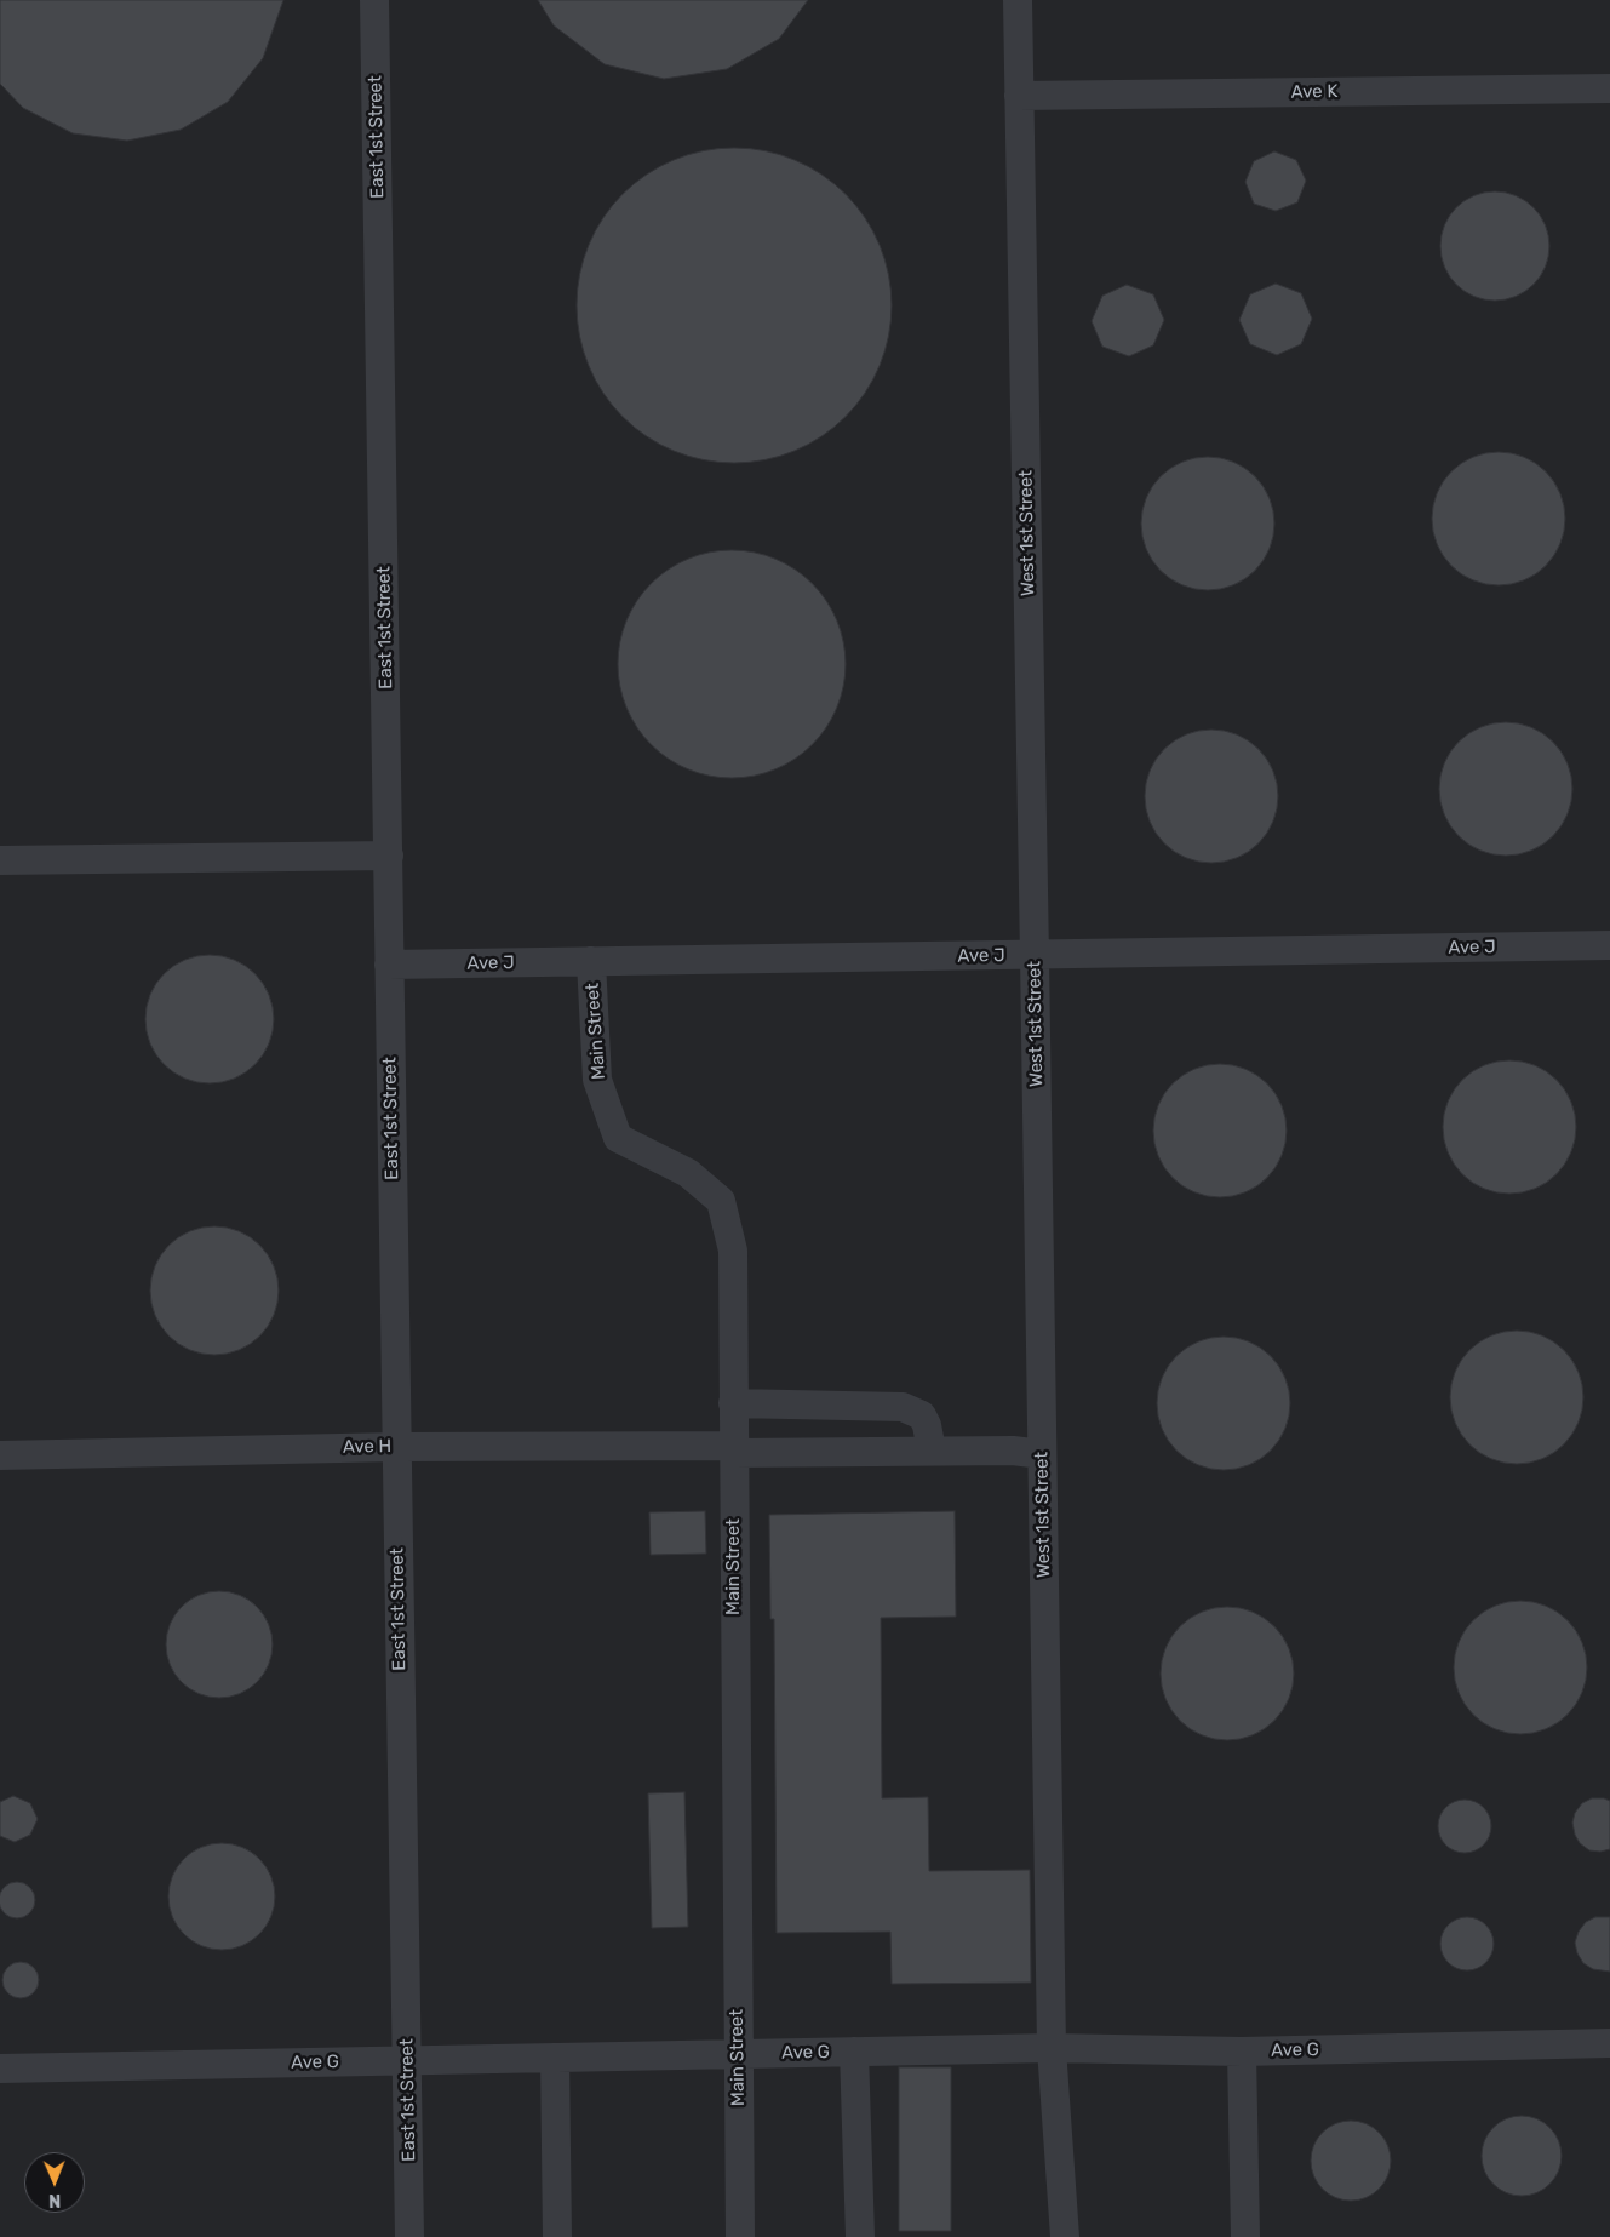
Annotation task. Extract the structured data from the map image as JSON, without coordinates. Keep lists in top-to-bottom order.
{
  "streets": {
    "street": [
      "Ave K",
      "East 1st Street",
      "West 1st Street",
      "Ave J",
      "Main Street",
      "Ave H",
      "Ave G"
    ]
  },
  "crossings": [
    ["Ave K", "West 1st Street"],
    ["East 1st Street", "Ave J"],
    ["East 1st Street", "Ave H"],
    ["East 1st Street", "Ave G"],
    ["West 1st Street", "Ave J"],
    ["West 1st Street", "Ave H"],
    ["West 1st Street", "Ave G"],
    ["Ave J", "Main Street"],
    ["Main Street", "Ave H"],
    ["Main Street", "Ave G"]
  ],
  "north": "bottom"
}
